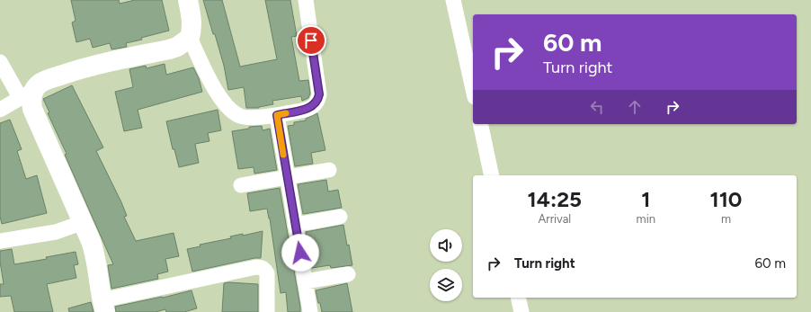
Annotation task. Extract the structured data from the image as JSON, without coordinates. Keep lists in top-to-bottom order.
{
  "page": {
    "turn": ["60 m", "Turn right"],
    "eta": [
      "14:25",
      "Arrival",
      "1",
      "min",
      "110",
      "m"
    ],
    "list": [
      {
        "name": "Turn right",
        "value": "60 m"
      }
    ]
  }
}
